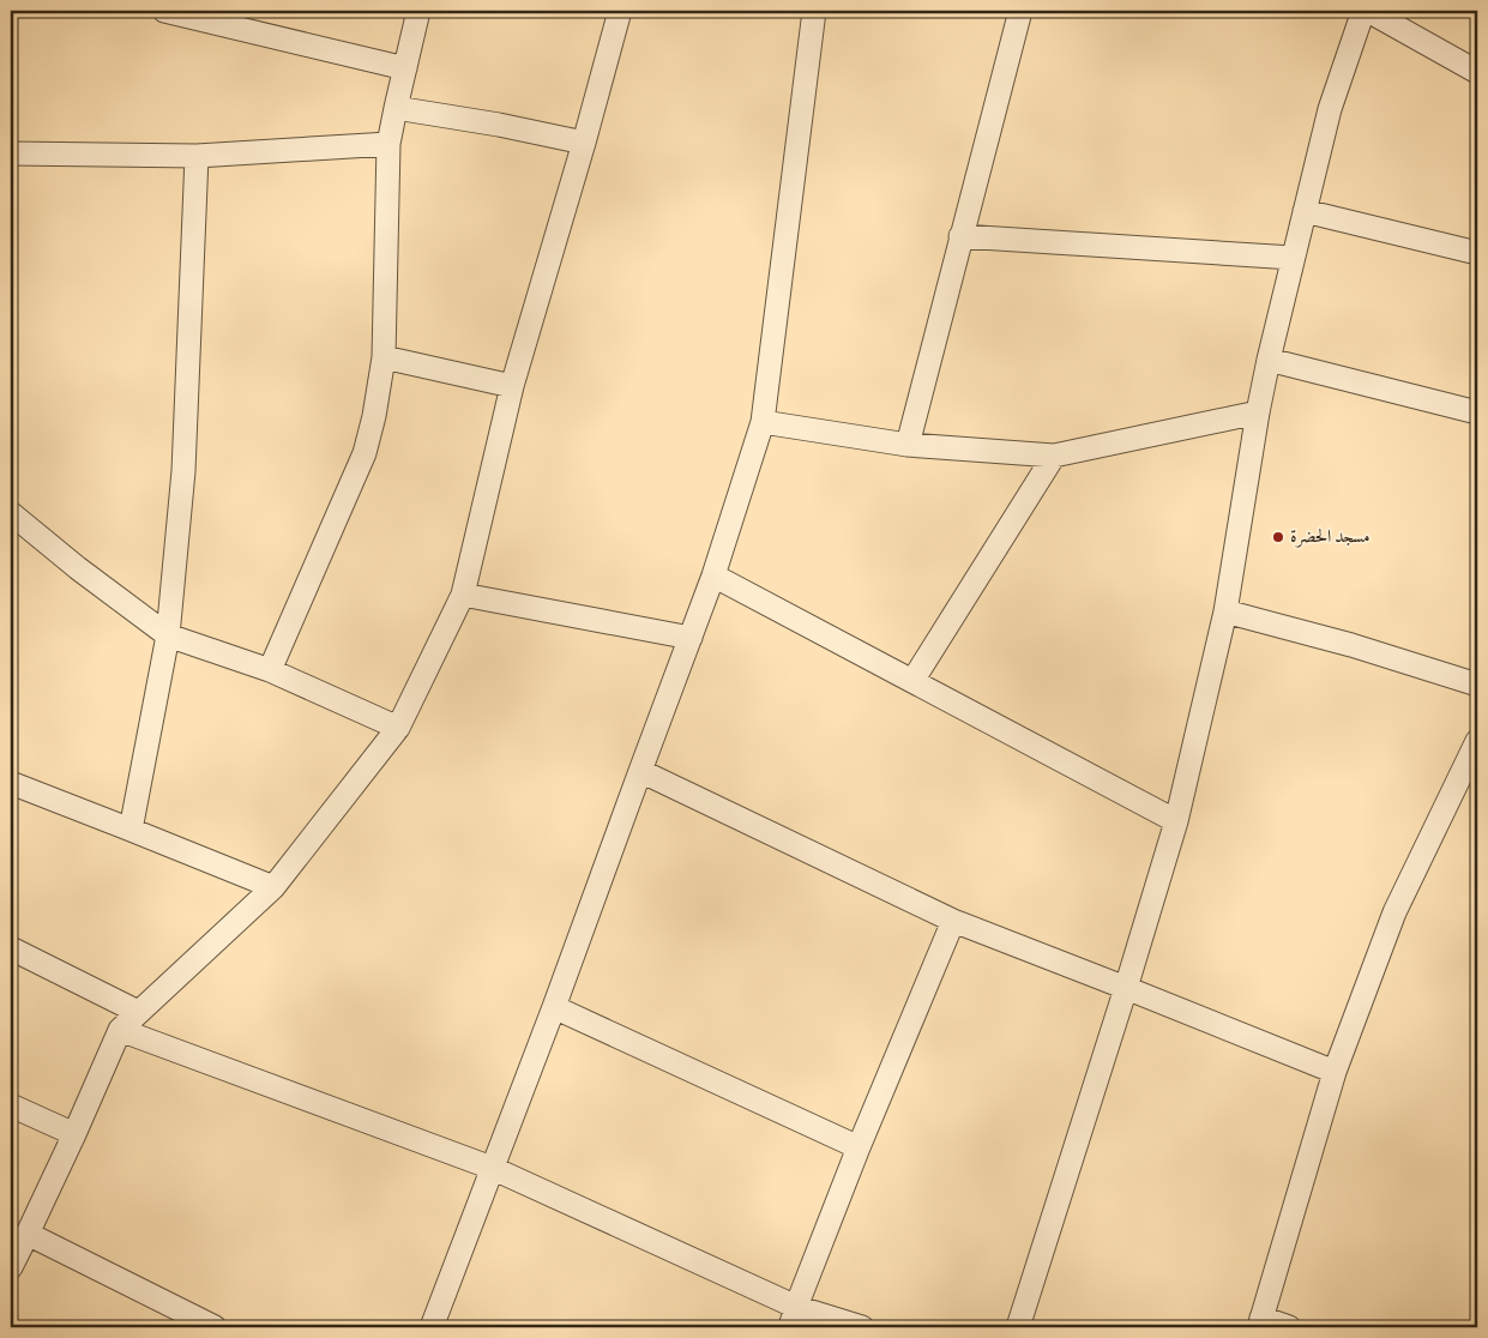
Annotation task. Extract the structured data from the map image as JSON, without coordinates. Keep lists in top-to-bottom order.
{
  "places": ["مسجد الحضرة"]
}
